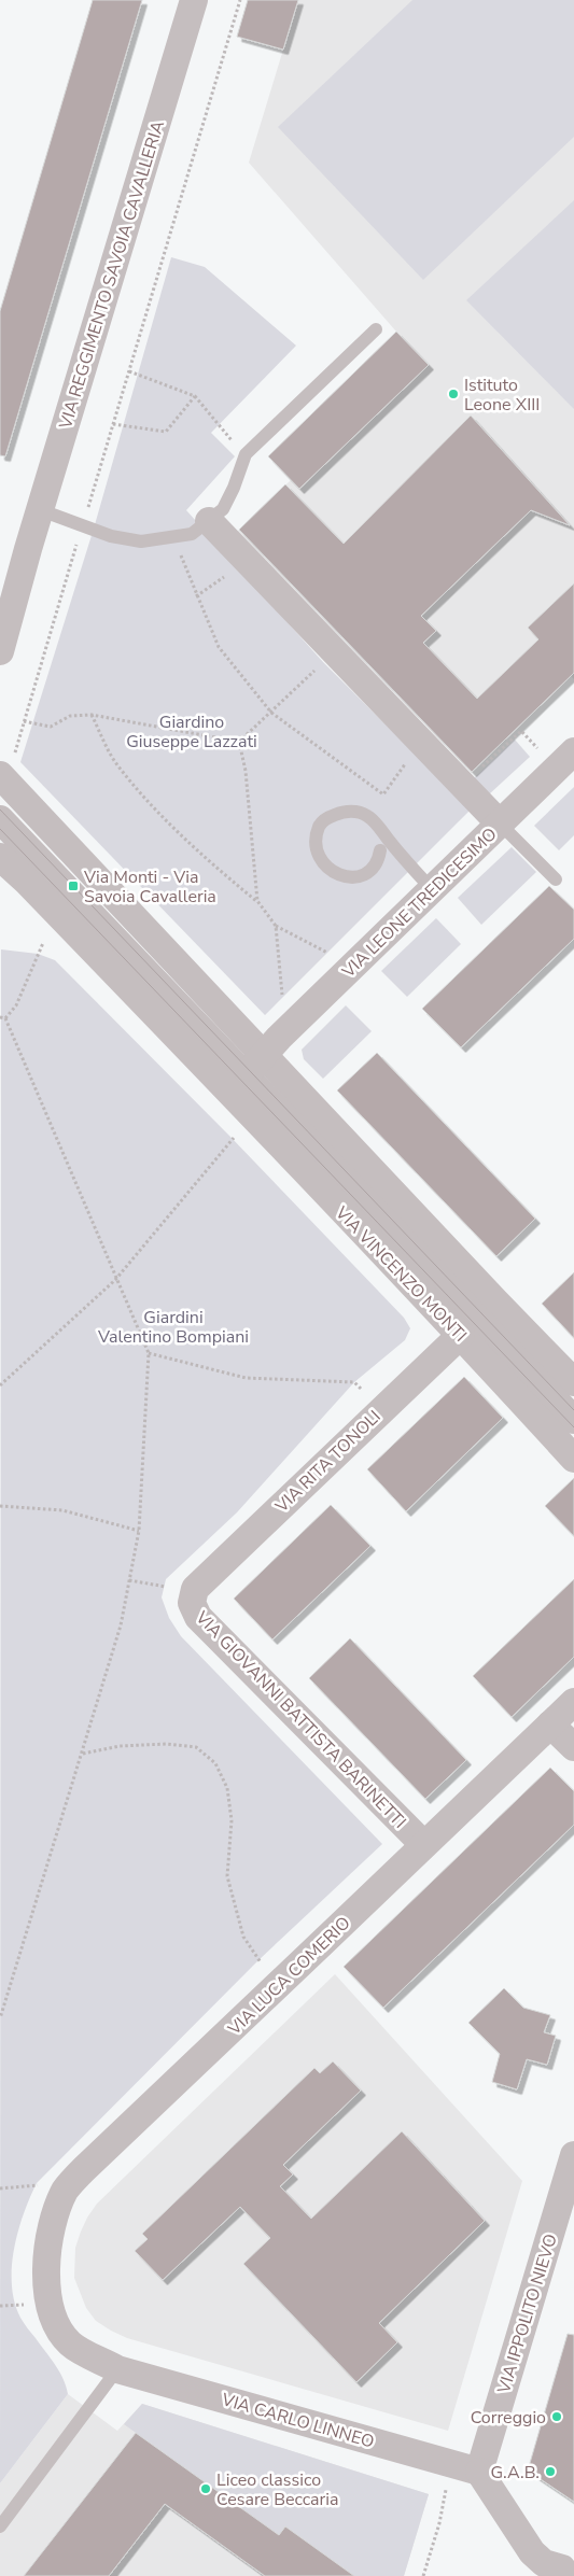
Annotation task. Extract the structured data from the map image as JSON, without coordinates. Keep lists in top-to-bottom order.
{
  "streets": {
    "street": [
      "VIA REGGIMENTO SAVOIA CAVALLERIA",
      "VIA LEONE TREDICESIMO",
      "VIA VINCENZO MONTI",
      "VIA RITA TONOLI",
      "VIA GIOVANNI BATTISTA BARINETTI",
      "VIA LUCA COMERIO",
      "VIA IPPOLITO NIEVO",
      "VIA CARLO LINNEO"
    ]
  },
  "crossings": [
    ["VIA VINCENZO MONTI", "VIA RITA TONOLI"],
    ["VIA RITA TONOLI", "VIA GIOVANNI BATTISTA BARINETTI"],
    ["VIA GIOVANNI BATTISTA BARINETTI", "VIA LUCA COMERIO"],
    ["VIA LUCA COMERIO", "VIA CARLO LINNEO"],
    ["VIA IPPOLITO NIEVO", "VIA CARLO LINNEO"]
  ],
  "parks": ["Giardino Giuseppe Lazzati", "Giardini Valentino Bompiani"],
  "places": {
    "other": [
      "Istituto Leone XIII",
      "Correggio",
      "G.A.B.",
      "Liceo classico Cesare Beccaria"
    ],
    "transit": ["Via Monti - Via Savoia Cavalleria"]
  }
}
